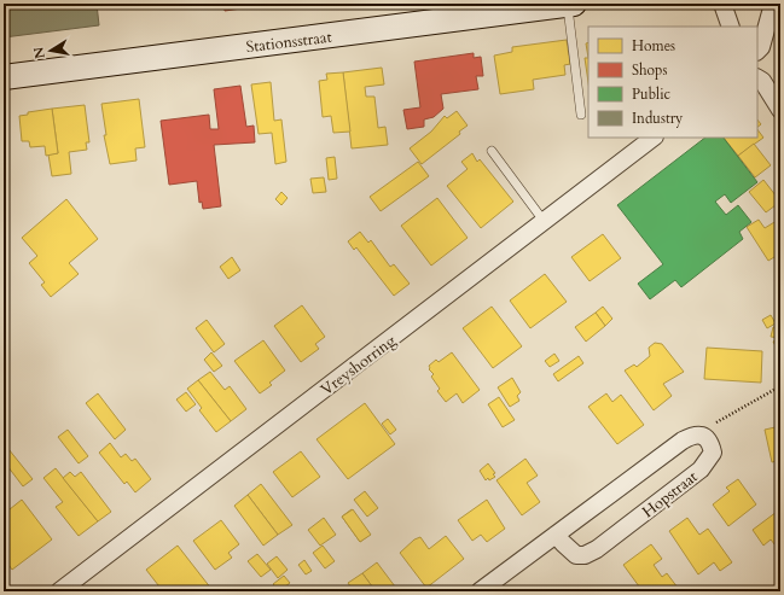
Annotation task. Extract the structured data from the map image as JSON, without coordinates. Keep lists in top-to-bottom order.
{
  "streets": {
    "main road": ["Stationsstraat"],
    "street": ["Vreyshorring", "Hopstraat"]
  },
  "legend": [
    "Homes",
    "Shops",
    "Public",
    "Industry"
  ],
  "north": "left"
}
